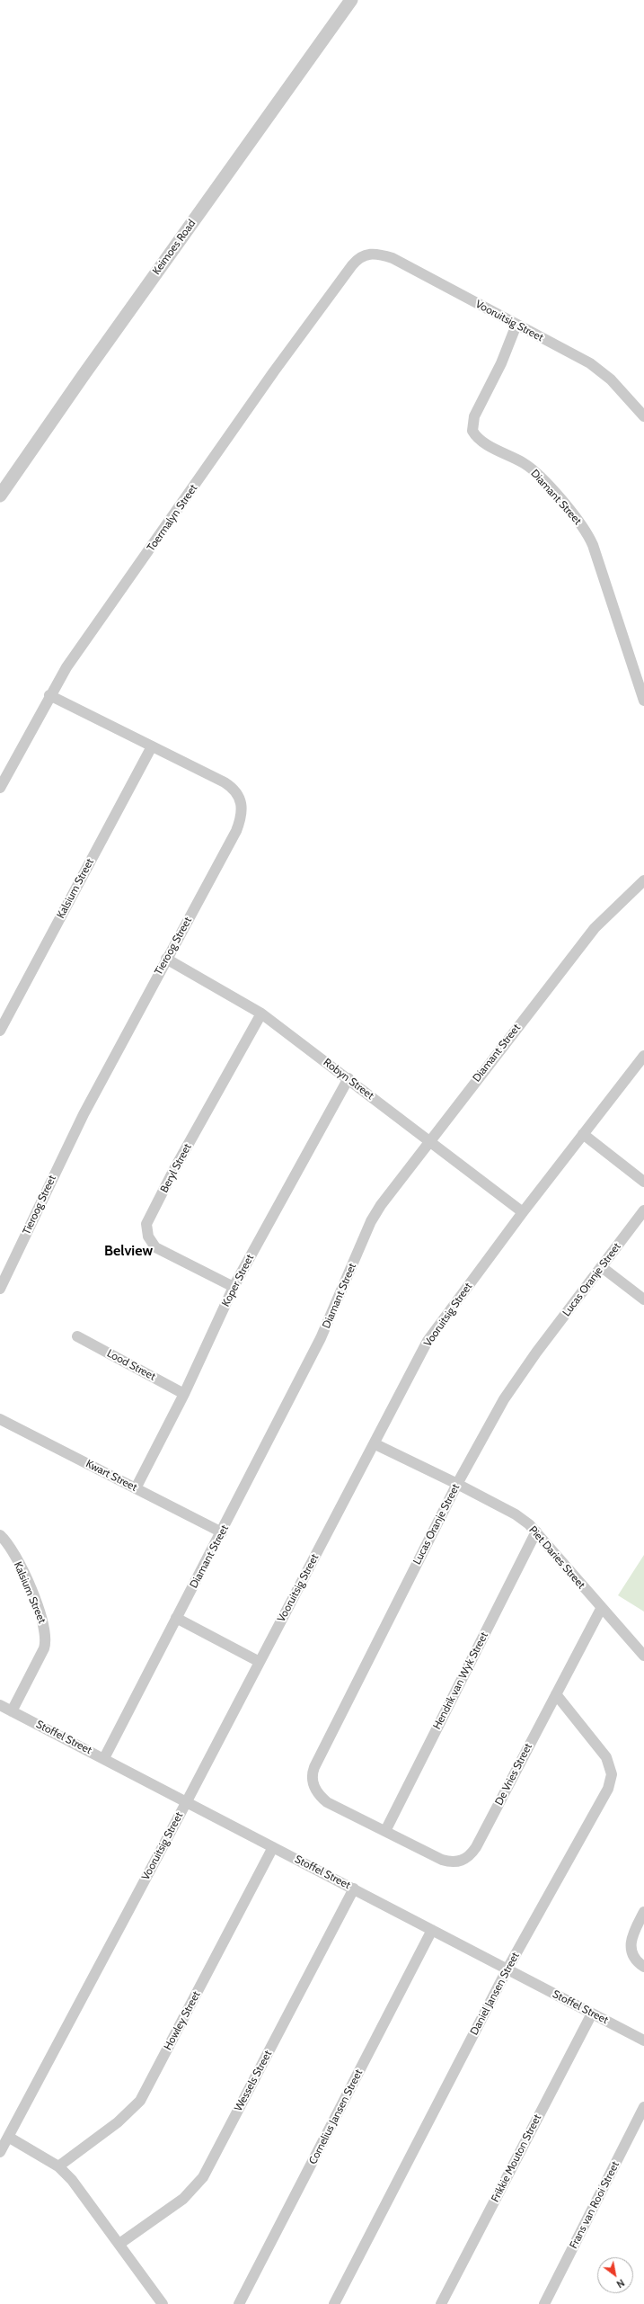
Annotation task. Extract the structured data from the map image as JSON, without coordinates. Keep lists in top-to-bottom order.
{
  "streets": {
    "street": [
      "Keimoes Road",
      "Vooruitsig Street",
      "Diamant Street",
      "Toermalyn Street",
      "Kalsium Street",
      "Tieroog Street",
      "Robyn Street",
      "Beryl Street",
      "Lucas Oranje Street",
      "Koper Street",
      "Lood Street",
      "Kwart Street",
      "Piet Daries Street",
      "Hendrik van Wyk Street",
      "Stoffel Street",
      "De Vries Street",
      "Daniel Jansen Street",
      "Howley Street",
      "Wessels Street",
      "Cornelius Jansen Street",
      "Frikkie Mouton Street",
      "Frans van Rooi Street"
    ]
  },
  "crossings": [
    ["Vooruitsig Street", "Diamant Street"],
    ["Vooruitsig Street", "Toermalyn Street"],
    ["Vooruitsig Street", "Robyn Street"],
    ["Vooruitsig Street", "Piet Daries Street"],
    ["Vooruitsig Street", "Stoffel Street"],
    ["Diamant Street", "Robyn Street"],
    ["Diamant Street", "Kwart Street"],
    ["Diamant Street", "Stoffel Street"],
    ["Toermalyn Street", "Tieroog Street"],
    ["Kalsium Street", "Tieroog Street"],
    ["Kalsium Street", "Stoffel Street"],
    ["Tieroog Street", "Robyn Street"],
    ["Robyn Street", "Beryl Street"],
    ["Robyn Street", "Koper Street"],
    ["Beryl Street", "Koper Street"],
    ["Lucas Oranje Street", "Piet Daries Street"],
    ["Lucas Oranje Street", "Hendrik van Wyk Street"],
    ["Lucas Oranje Street", "De Vries Street"],
    ["Koper Street", "Lood Street"],
    ["Koper Street", "Kwart Street"],
    ["Piet Daries Street", "Hendrik van Wyk Street"],
    ["Piet Daries Street", "De Vries Street"],
    ["Hendrik van Wyk Street", "De Vries Street"],
    ["Stoffel Street", "Daniel Jansen Street"],
    ["Stoffel Street", "Howley Street"],
    ["Stoffel Street", "Wessels Street"],
    ["Stoffel Street", "Cornelius Jansen Street"],
    ["Stoffel Street", "Frikkie Mouton Street"],
    ["De Vries Street", "Daniel Jansen Street"]
  ],
  "districts": ["Belview"],
  "north": "bottom right"
}
